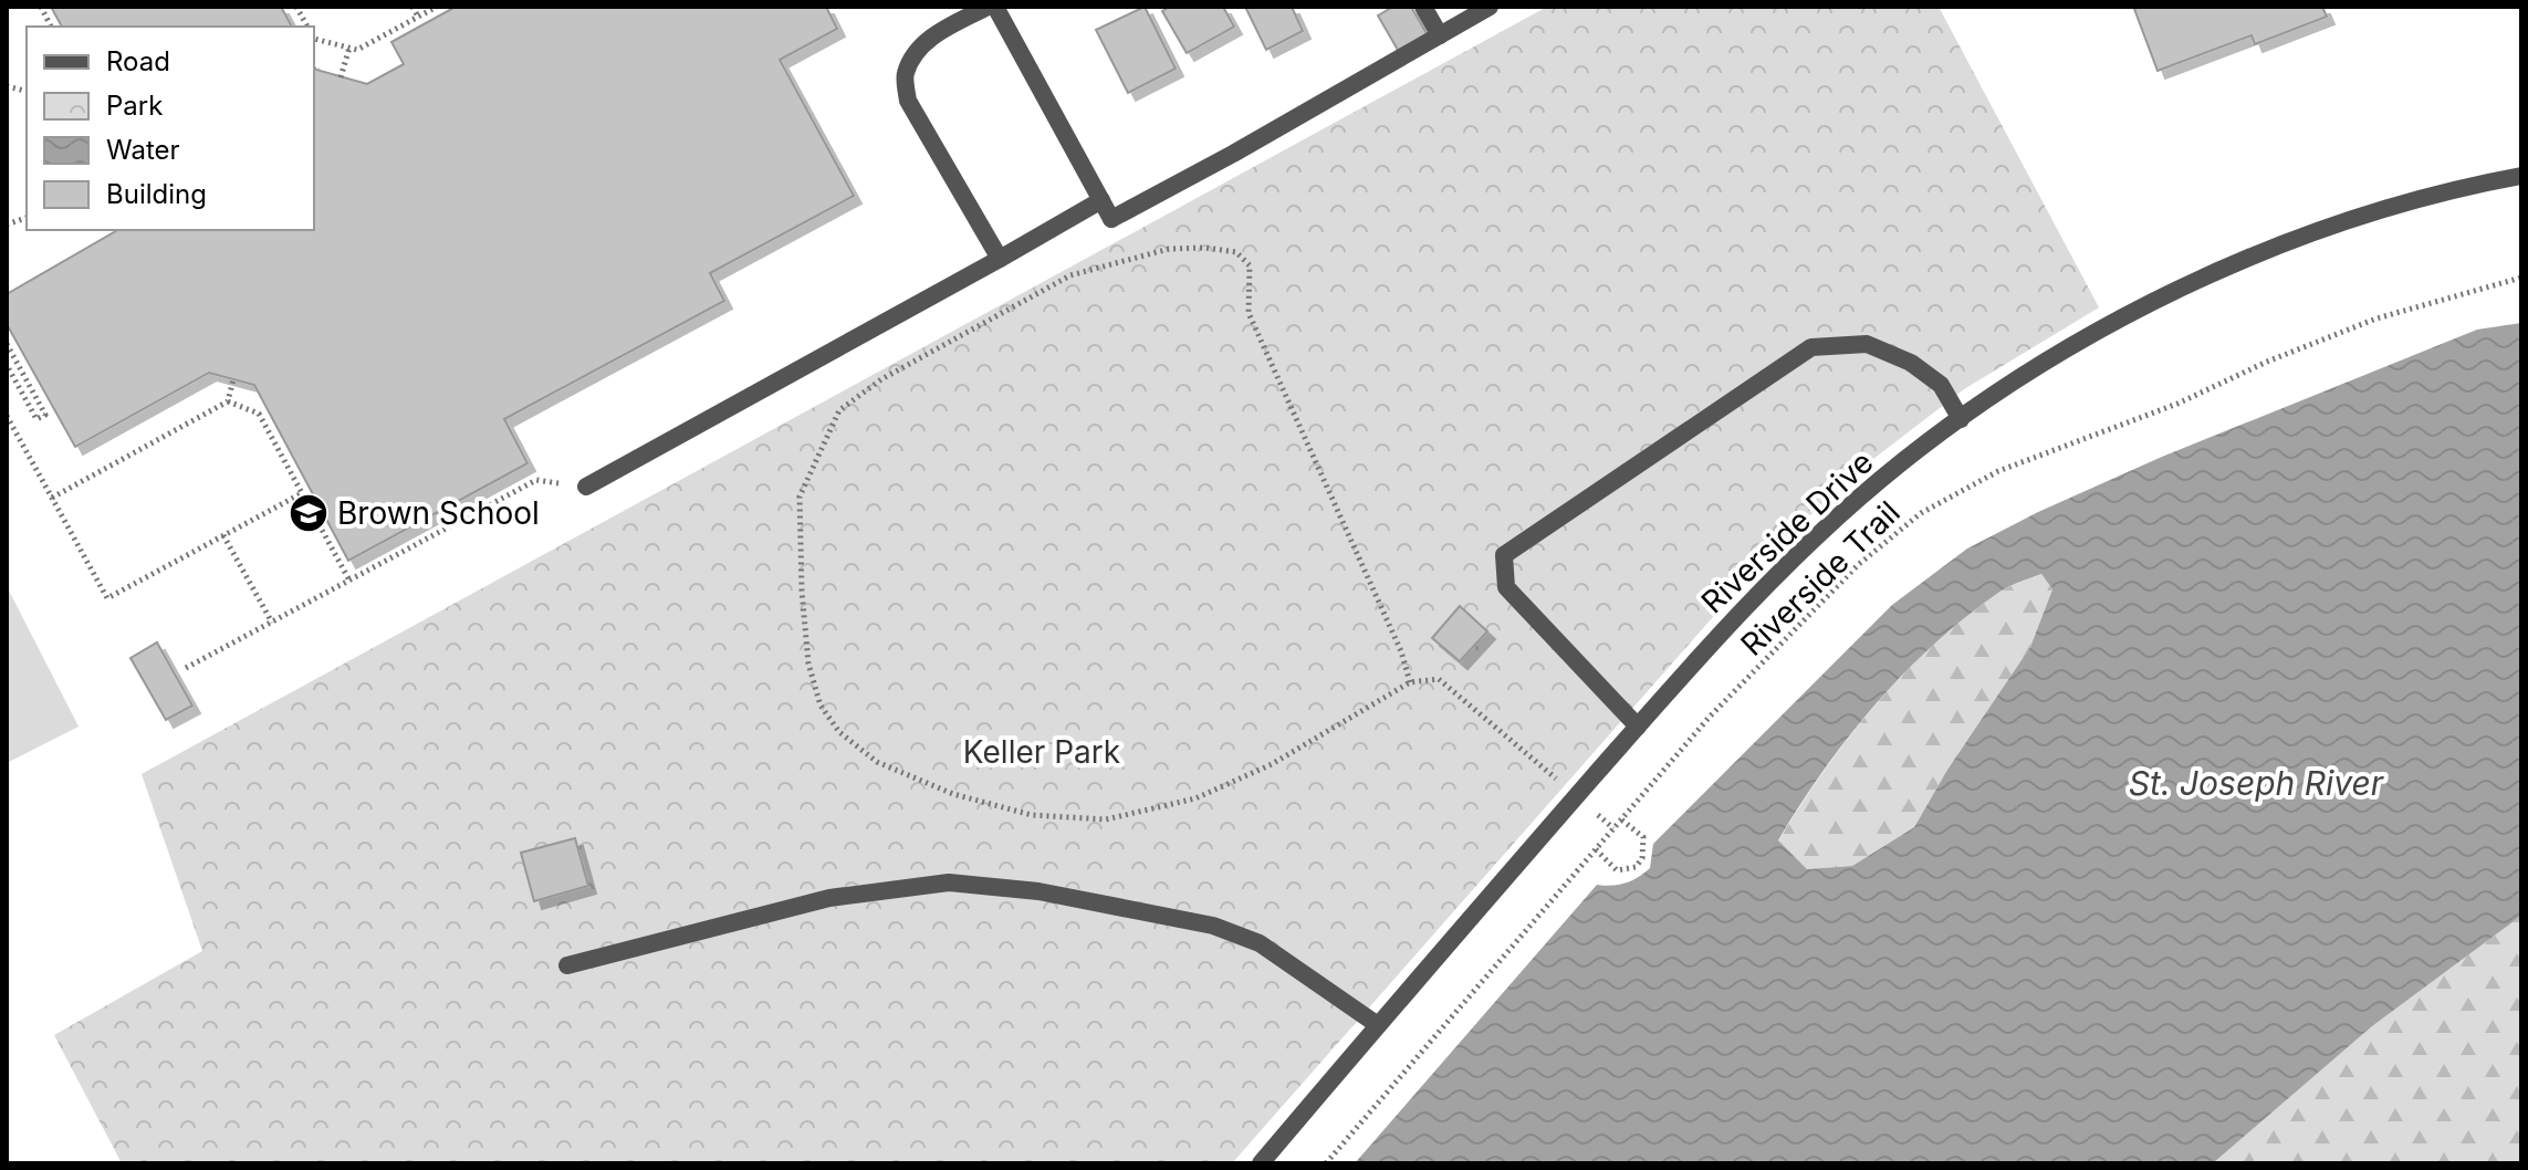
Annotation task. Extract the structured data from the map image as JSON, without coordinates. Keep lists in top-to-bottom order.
{
  "streets": {
    "street": ["Riverside Drive"],
    "path": ["Riverside Trail"]
  },
  "water": ["St. Joseph River"],
  "parks": ["Keller Park"],
  "places": {
    "school or university": ["Brown School"]
  },
  "legend": [
    "Road",
    "Park",
    "Water",
    "Building"
  ]
}
